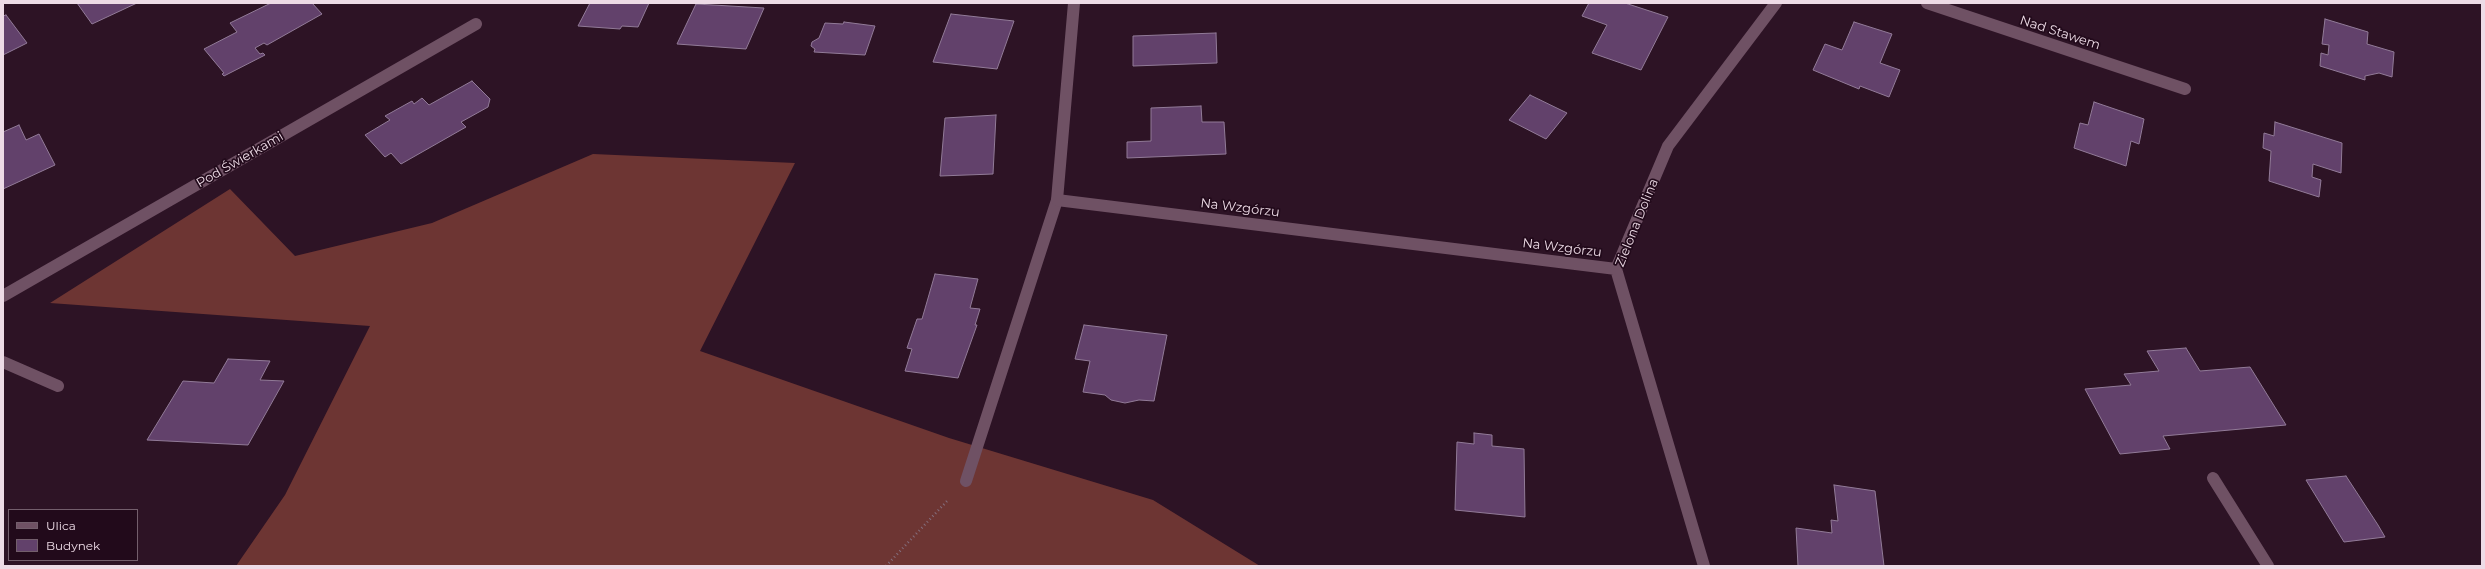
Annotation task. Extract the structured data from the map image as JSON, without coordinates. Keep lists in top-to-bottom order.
{
  "streets": {
    "street": [
      "Nad Stawem",
      "Pod Świerkami",
      "Na Wzgórzu",
      "Zielona Dolina"
    ]
  },
  "crossings": [
    ["Na Wzgórzu", "Zielona Dolina"]
  ],
  "legend": ["Ulica", "Budynek"]
}
